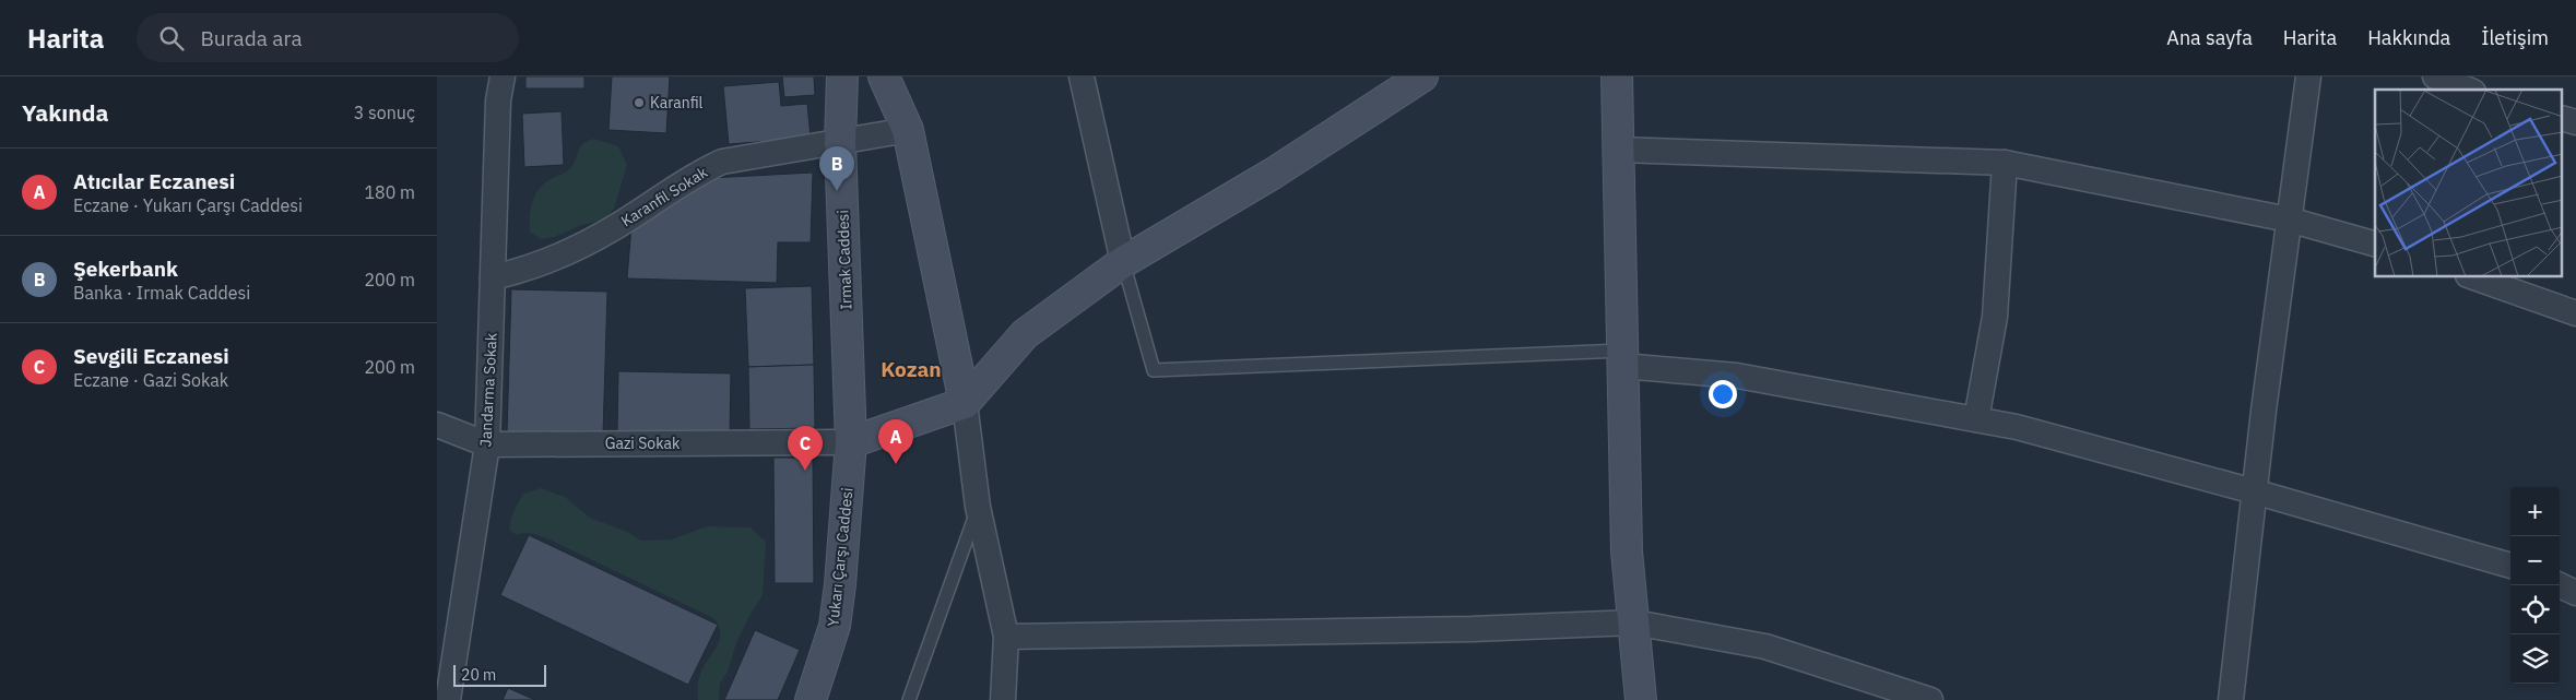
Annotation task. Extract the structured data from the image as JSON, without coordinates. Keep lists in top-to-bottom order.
{
  "streets": {
    "main road": ["Irmak Caddesi", "Yukarı Çarşı Caddesi"],
    "street": ["Karanfil Sokak", "Jandarma Sokak", "Gazi Sokak"]
  },
  "crossings": [
    ["Karanfil Sokak", "Irmak Caddesi"],
    ["Karanfil Sokak", "Jandarma Sokak"],
    ["Irmak Caddesi", "Gazi Sokak"],
    ["Irmak Caddesi", "Yukarı Çarşı Caddesi"],
    ["Jandarma Sokak", "Gazi Sokak"],
    ["Gazi Sokak", "Yukarı Çarşı Caddesi"]
  ],
  "districts": ["Kozan"],
  "places": ["Karanfil"],
  "scale_bar": "20 m",
  "page": {
    "header": "Harita",
    "search": "Burada ara",
    "nav": [
      "Ana sayfa",
      "Harita",
      "Hakkında",
      "İletişim"
    ],
    "heading": ["Yakında", "3 sonuç"],
    "pins": ["B", "A", "C"],
    "list": [
      {
        "mark": "A",
        "name": "Atıcılar Eczanesi",
        "note": "Eczane · Yukarı Çarşı Caddesi",
        "value": "180 m"
      },
      {
        "mark": "B",
        "name": "Şekerbank",
        "note": "Banka · Irmak Caddesi",
        "value": "200 m"
      },
      {
        "mark": "C",
        "name": "Sevgili Eczanesi",
        "note": "Eczane · Gazi Sokak",
        "value": "200 m"
      }
    ],
    "map_buttons": ["+", "−"],
    "scale": "20 m"
  }
}
